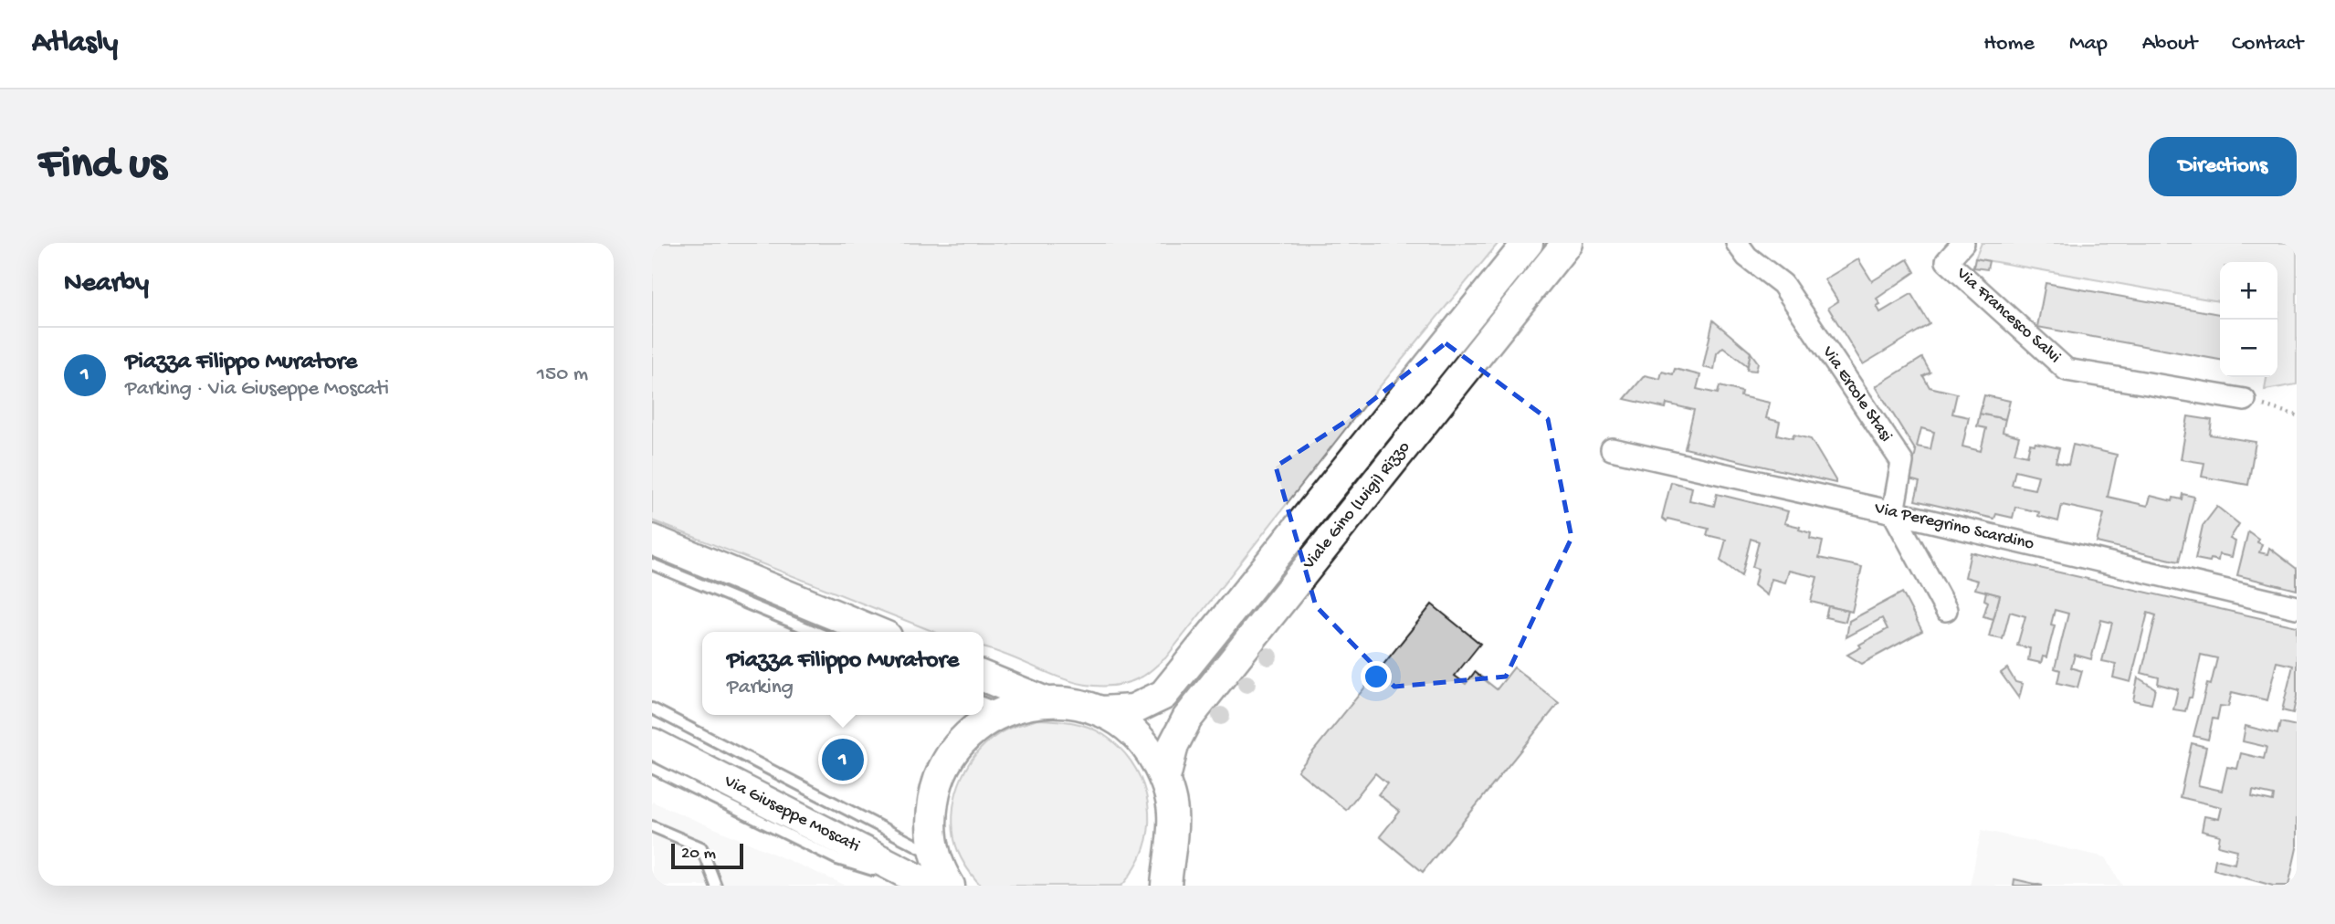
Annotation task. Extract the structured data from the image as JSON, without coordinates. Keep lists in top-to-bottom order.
{
  "streets": {
    "street": [
      "Via Francesco Salvi",
      "Via Ercole Stasi",
      "Viale Gino (Luigi) Rizzo",
      "Via Peregrino Scardino",
      "Via Giuseppe Moscati"
    ]
  },
  "crossings": [
    ["Via Ercole Stasi", "Via Peregrino Scardino"]
  ],
  "scale_bar": "20 m",
  "page": {
    "header": "Atlasly",
    "nav": [
      "Home",
      "Map",
      "About",
      "Contact"
    ],
    "buttons": "Directions",
    "title": "Find us",
    "heading": "Nearby",
    "map_buttons": ["+", "−"],
    "list": [
      {
        "mark": "1",
        "name": "Piazza Filippo Muratore",
        "note": "Parking · Via Giuseppe Moscati",
        "value": "150 m"
      }
    ],
    "popup": ["Piazza Filippo Muratore", "Parking"],
    "pins": "1",
    "scale": "20 m"
  }
}
